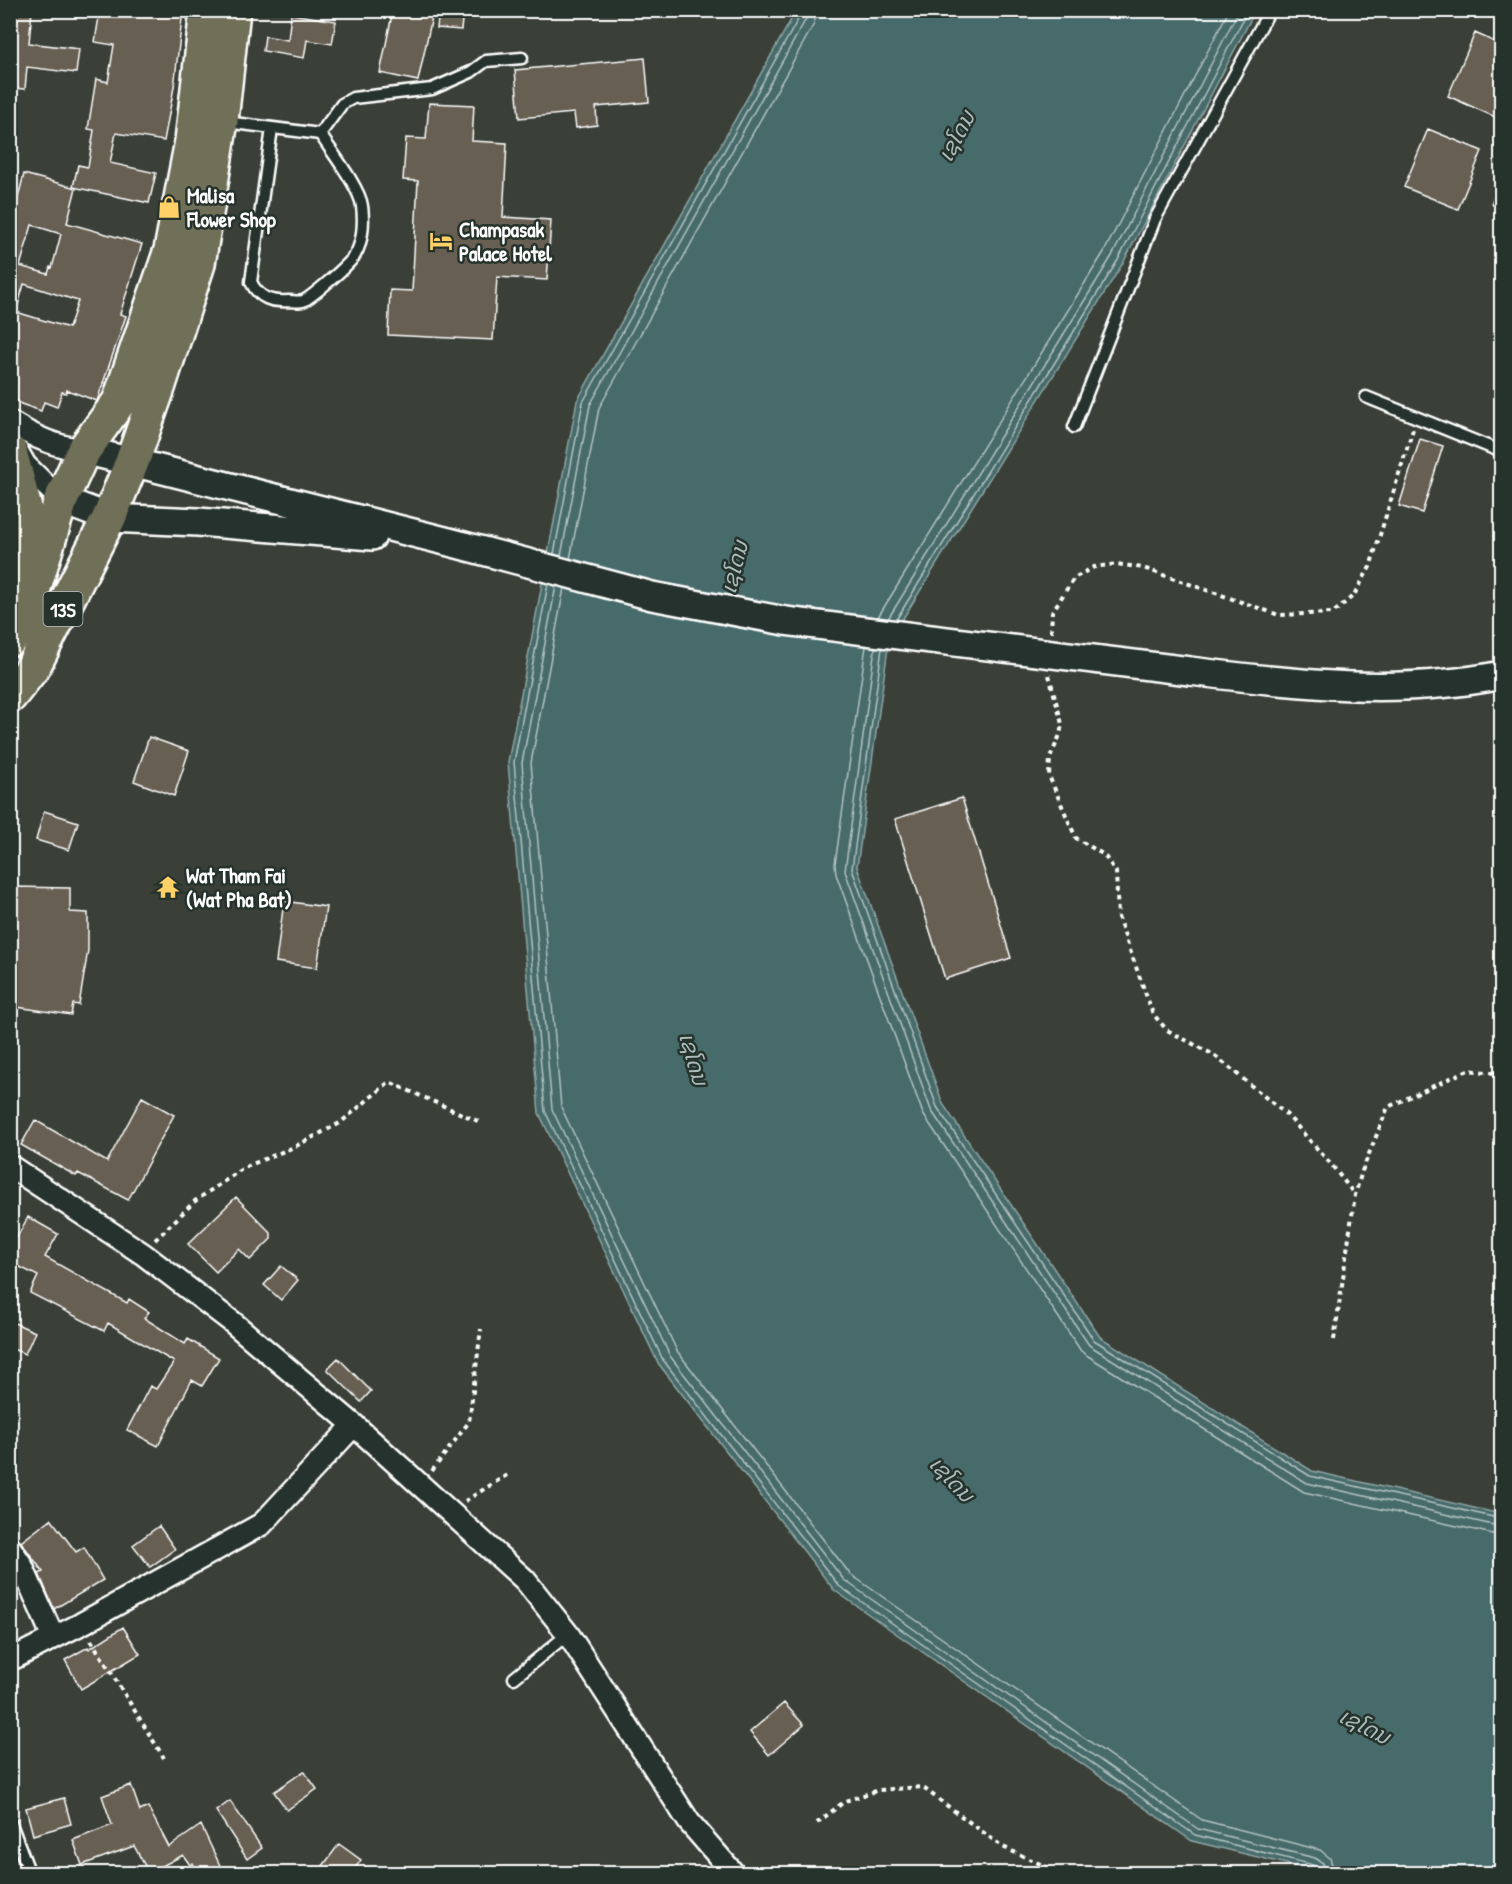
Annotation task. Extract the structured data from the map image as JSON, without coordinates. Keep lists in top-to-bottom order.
{
  "streets": {
    "highway": ["13S"]
  },
  "water": ["ເຊໂດນ"],
  "places": {
    "shop": ["Malisa Flower Shop"],
    "hotel": ["Champasak Palace Hotel"],
    "temple": ["Wat Tham Fai (Wat Pha Bat)"]
  }
}
